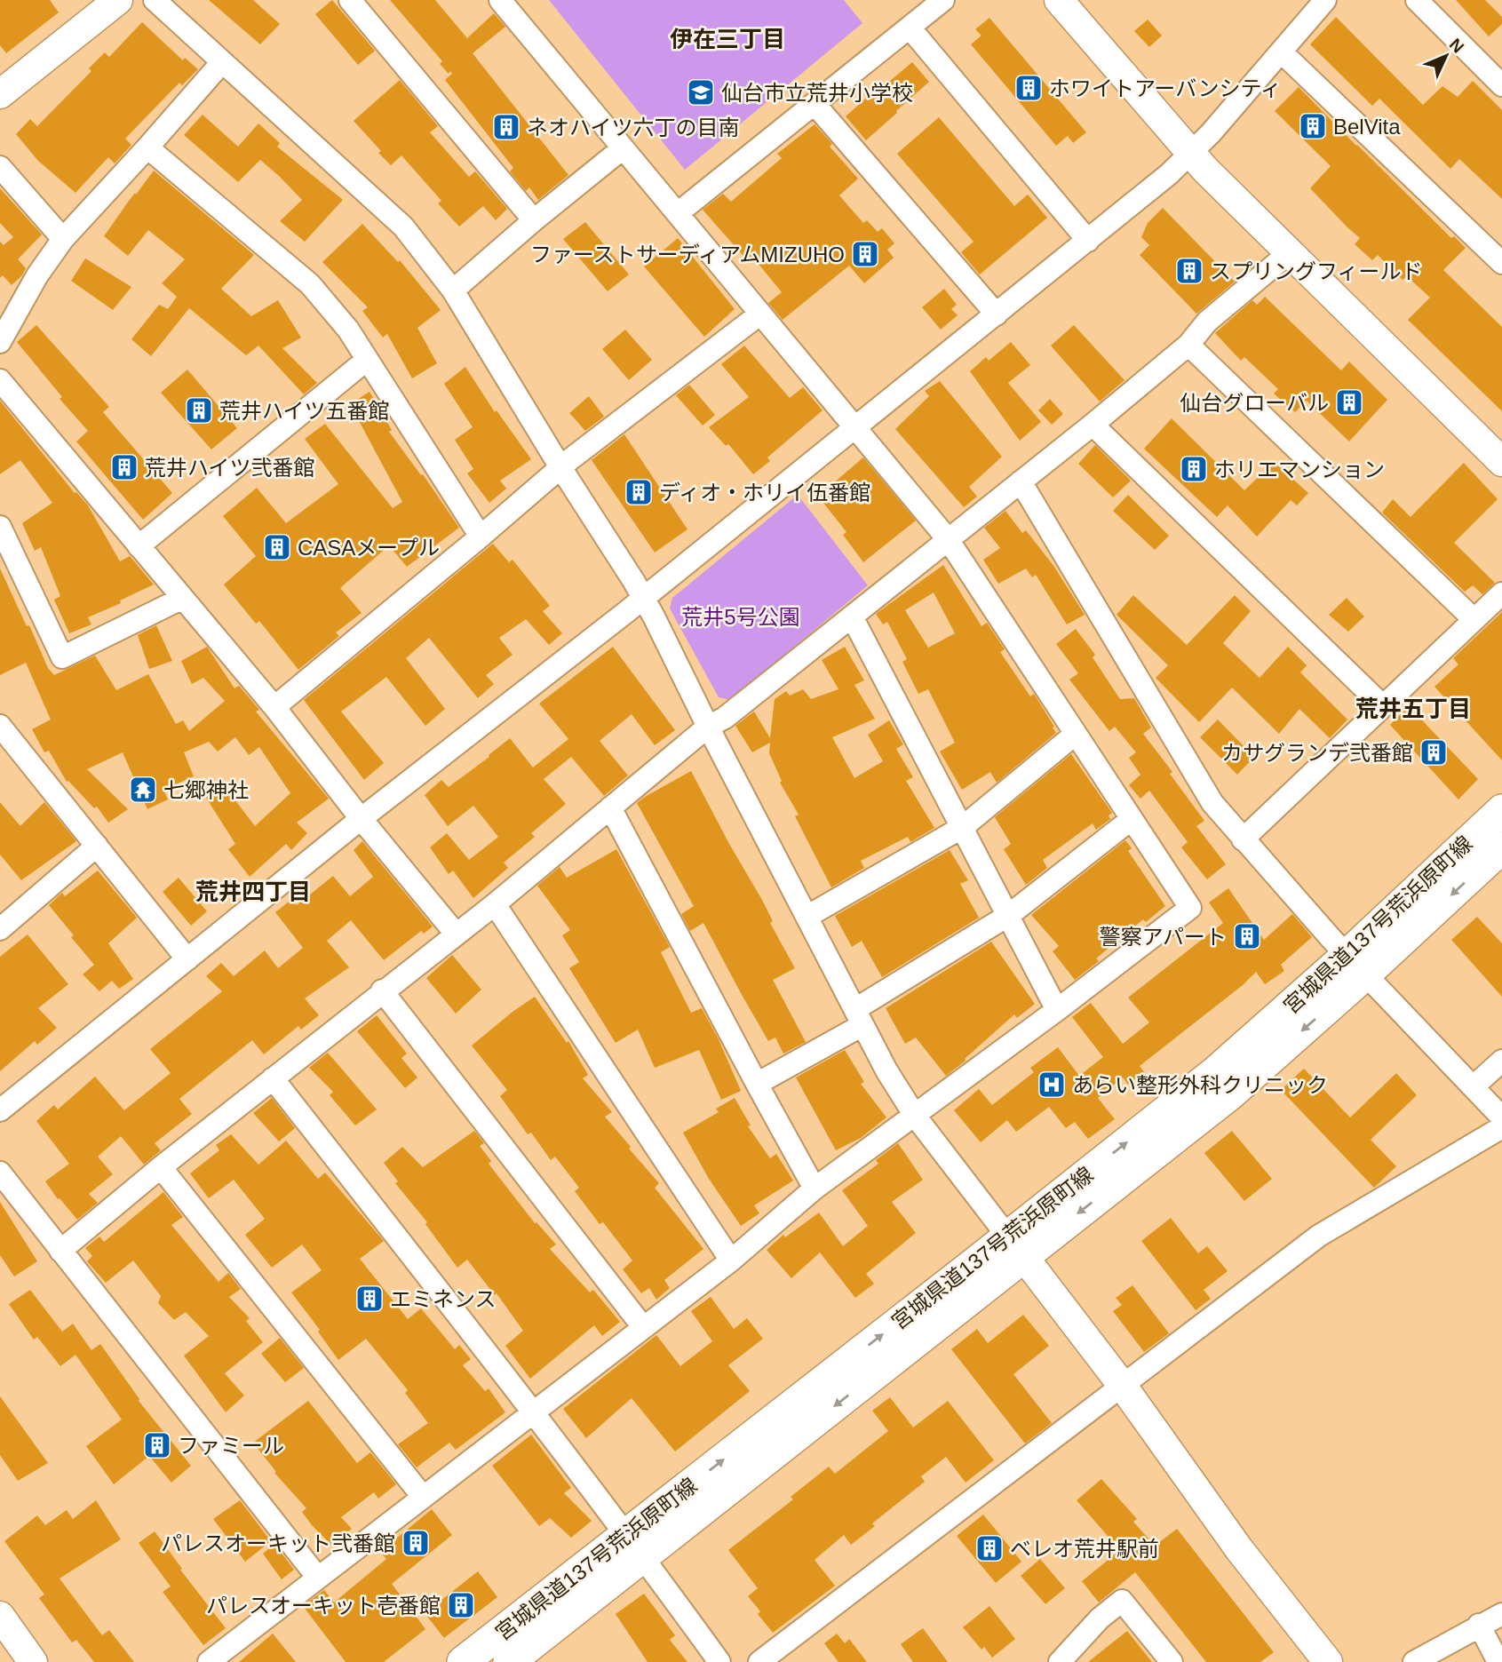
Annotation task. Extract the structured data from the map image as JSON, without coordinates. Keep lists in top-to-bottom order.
{
  "streets": {
    "main road": ["宮城県道137号荒浜原町線"]
  },
  "districts": ["伊在三丁目", "荒井五丁目", "荒井四丁目"],
  "parks": ["荒井5号公園"],
  "places": {
    "building": [
      "ホワイトアーバンシティ",
      "BelVita",
      "ネオハイツ六丁の目南",
      "ファーストサーディアムMIZUHO",
      "スプリングフィールド",
      "仙台グローバル",
      "荒井ハイツ五番館",
      "荒井ハイツ弐番館",
      "ホリエマンション",
      "ディオ・ホリイ伍番館",
      "CASAメープル",
      "カサグランデ弐番館",
      "警察アパート",
      "エミネンス",
      "ファミール",
      "パレスオーキット弐番館",
      "ベレオ荒井駅前",
      "パレスオーキット壱番館"
    ],
    "school or university": ["仙台市立荒井小学校"],
    "temple": ["七郷神社"],
    "hospital": ["あらい整形外科クリニック"]
  },
  "north": "top right"
}
